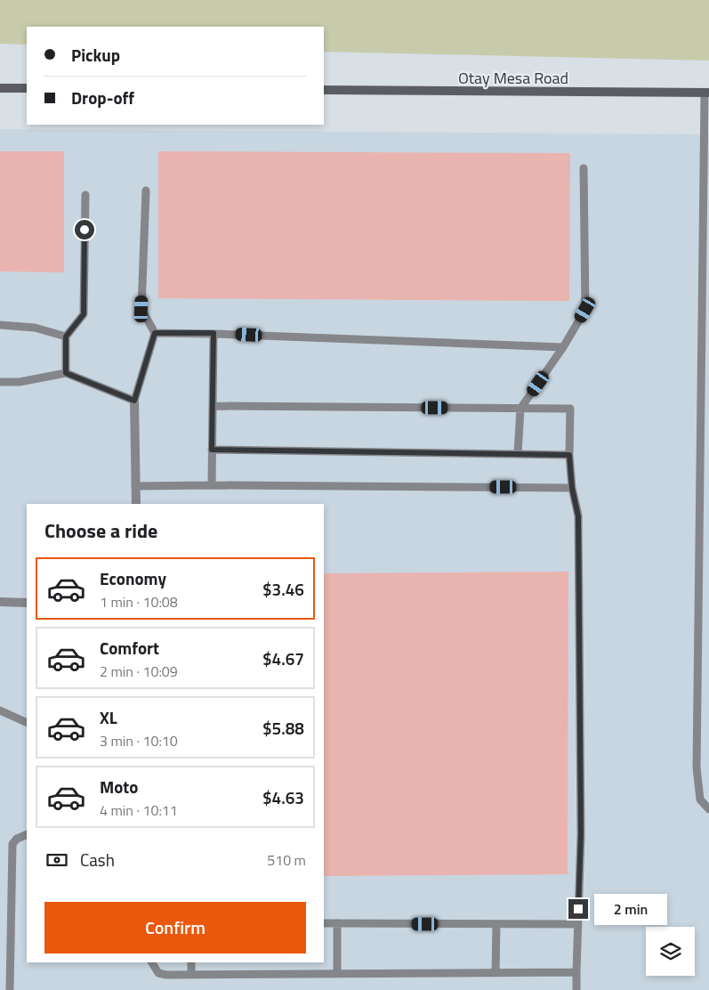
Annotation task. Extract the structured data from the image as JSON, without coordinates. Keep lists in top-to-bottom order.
{
  "streets": {
    "main road": ["Otay Mesa Road"]
  },
  "page": {
    "banner": ["Pickup", "Drop-off"],
    "heading": "Choose a ride",
    "list": [
      {
        "name": "Economy",
        "note": "1 min · 10:08",
        "value": "$3.46"
      },
      {
        "name": "Comfort",
        "note": "2 min · 10:09",
        "value": "$4.67"
      },
      {
        "name": "XL",
        "note": "3 min · 10:10",
        "value": "$5.88"
      },
      {
        "name": "Moto",
        "note": "4 min · 10:11",
        "value": "$4.63"
      }
    ],
    "pay": ["Cash", "510 m"],
    "buttons": "Confirm",
    "bubble": "2 min"
  }
}
